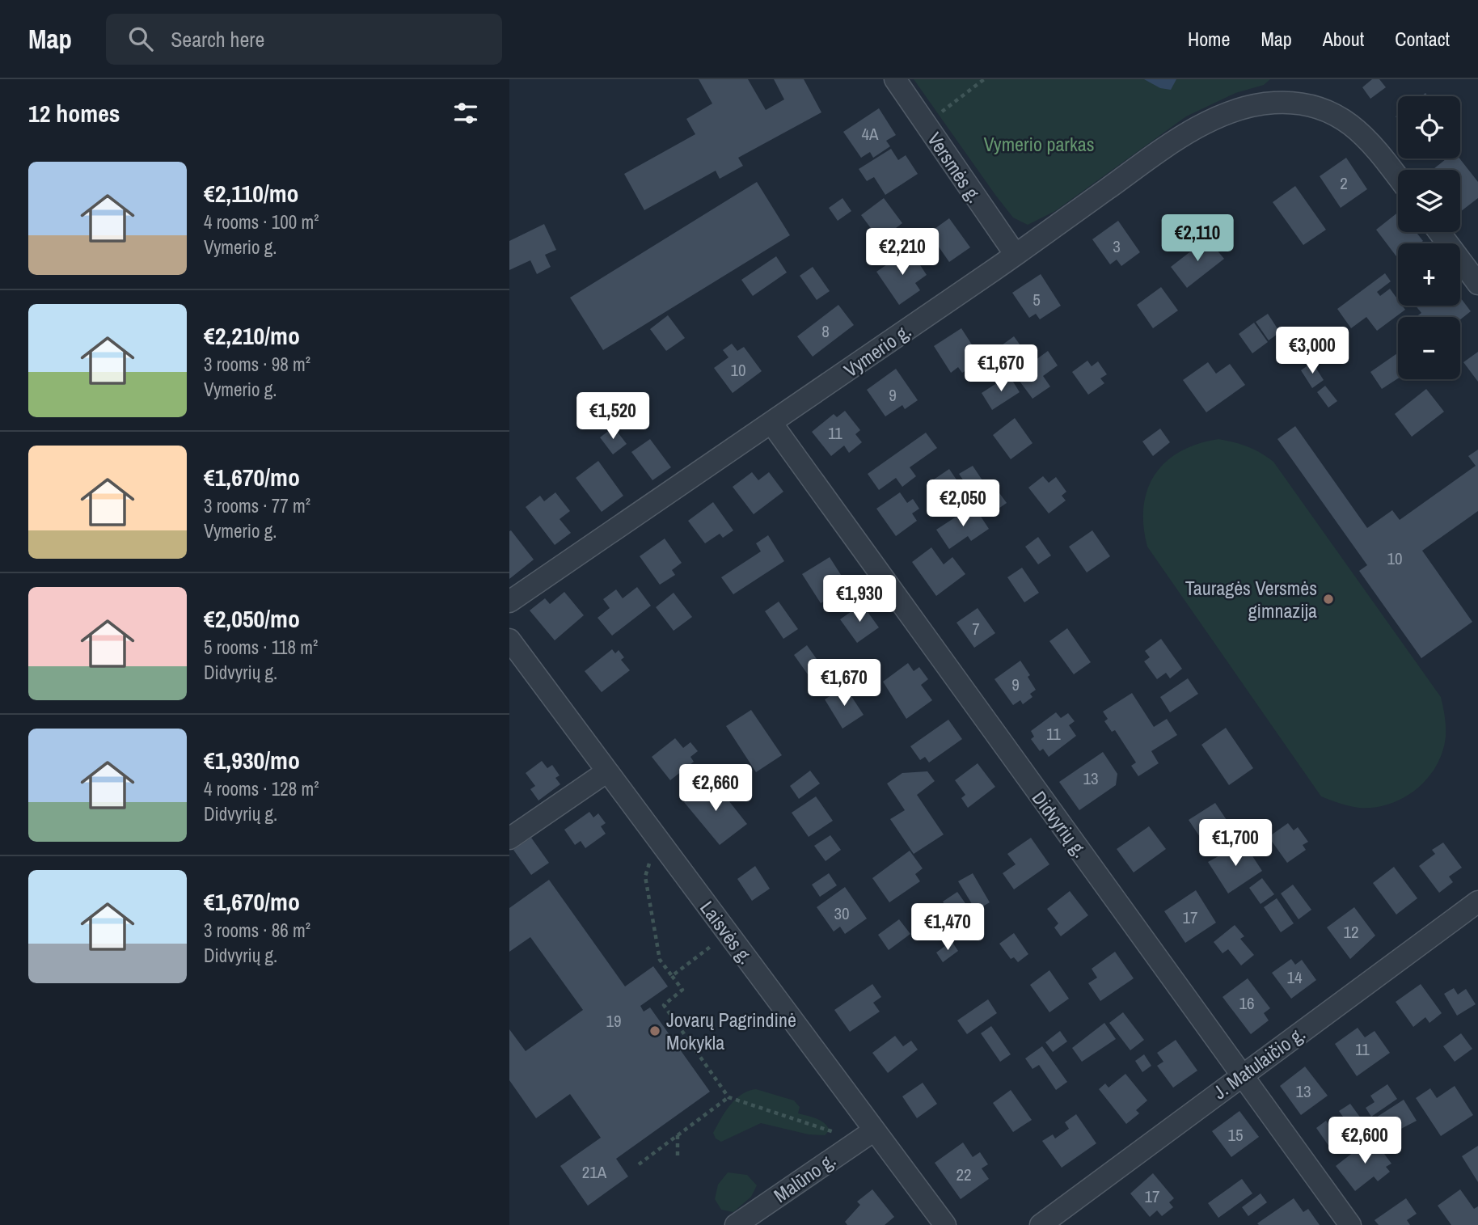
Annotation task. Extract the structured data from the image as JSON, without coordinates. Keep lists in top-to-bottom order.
{
  "streets": {
    "street": [
      "Versmės g.",
      "Vymerio g.",
      "Didvyrių g.",
      "Laisvės g.",
      "J. Matulaičio g.",
      "Malūno g."
    ]
  },
  "crossings": [
    ["Versmės g.", "Vymerio g."],
    ["Vymerio g.", "Didvyrių g."],
    ["Didvyrių g.", "J. Matulaičio g."],
    ["Laisvės g.", "Malūno g."]
  ],
  "parks": ["Vymerio parkas"],
  "places": ["Tauragės Versmės gimnazija", "Jovarų Pagrindinė Mokykla"],
  "house_numbers": [
    "4A",
    "2",
    "3",
    "5",
    "8",
    "10",
    "9",
    "11",
    "10",
    "7",
    "9",
    "11",
    "13",
    "30",
    "17",
    "12",
    "14",
    "16",
    "19",
    "11",
    "13",
    "15",
    "21A",
    "22",
    "17"
  ],
  "page": {
    "header": "Map",
    "search": "Search here",
    "nav": [
      "Home",
      "Map",
      "About",
      "Contact"
    ],
    "heading": "12 homes",
    "map_buttons": ["+", "−"],
    "list": [
      {
        "name": "€2,110/mo",
        "note": "4 rooms · 100 m² · Vymerio g."
      },
      {
        "name": "€2,210/mo",
        "note": "3 rooms · 98 m² · Vymerio g."
      },
      {
        "name": "€1,670/mo",
        "note": "3 rooms · 77 m² · Vymerio g."
      },
      {
        "name": "€2,050/mo",
        "note": "5 rooms · 118 m² · Didvyrių g."
      },
      {
        "name": "€1,930/mo",
        "note": "4 rooms · 128 m² · Didvyrių g."
      },
      {
        "name": "€1,670/mo",
        "note": "3 rooms · 86 m² · Didvyrių g."
      }
    ],
    "price": [
      "€2,110",
      "€2,210",
      "€3,000",
      "€1,670",
      "€1,520",
      "€2,050",
      "€1,930",
      "€1,670",
      "€2,660",
      "€1,700",
      "€1,470",
      "€2,600"
    ]
  }
}
